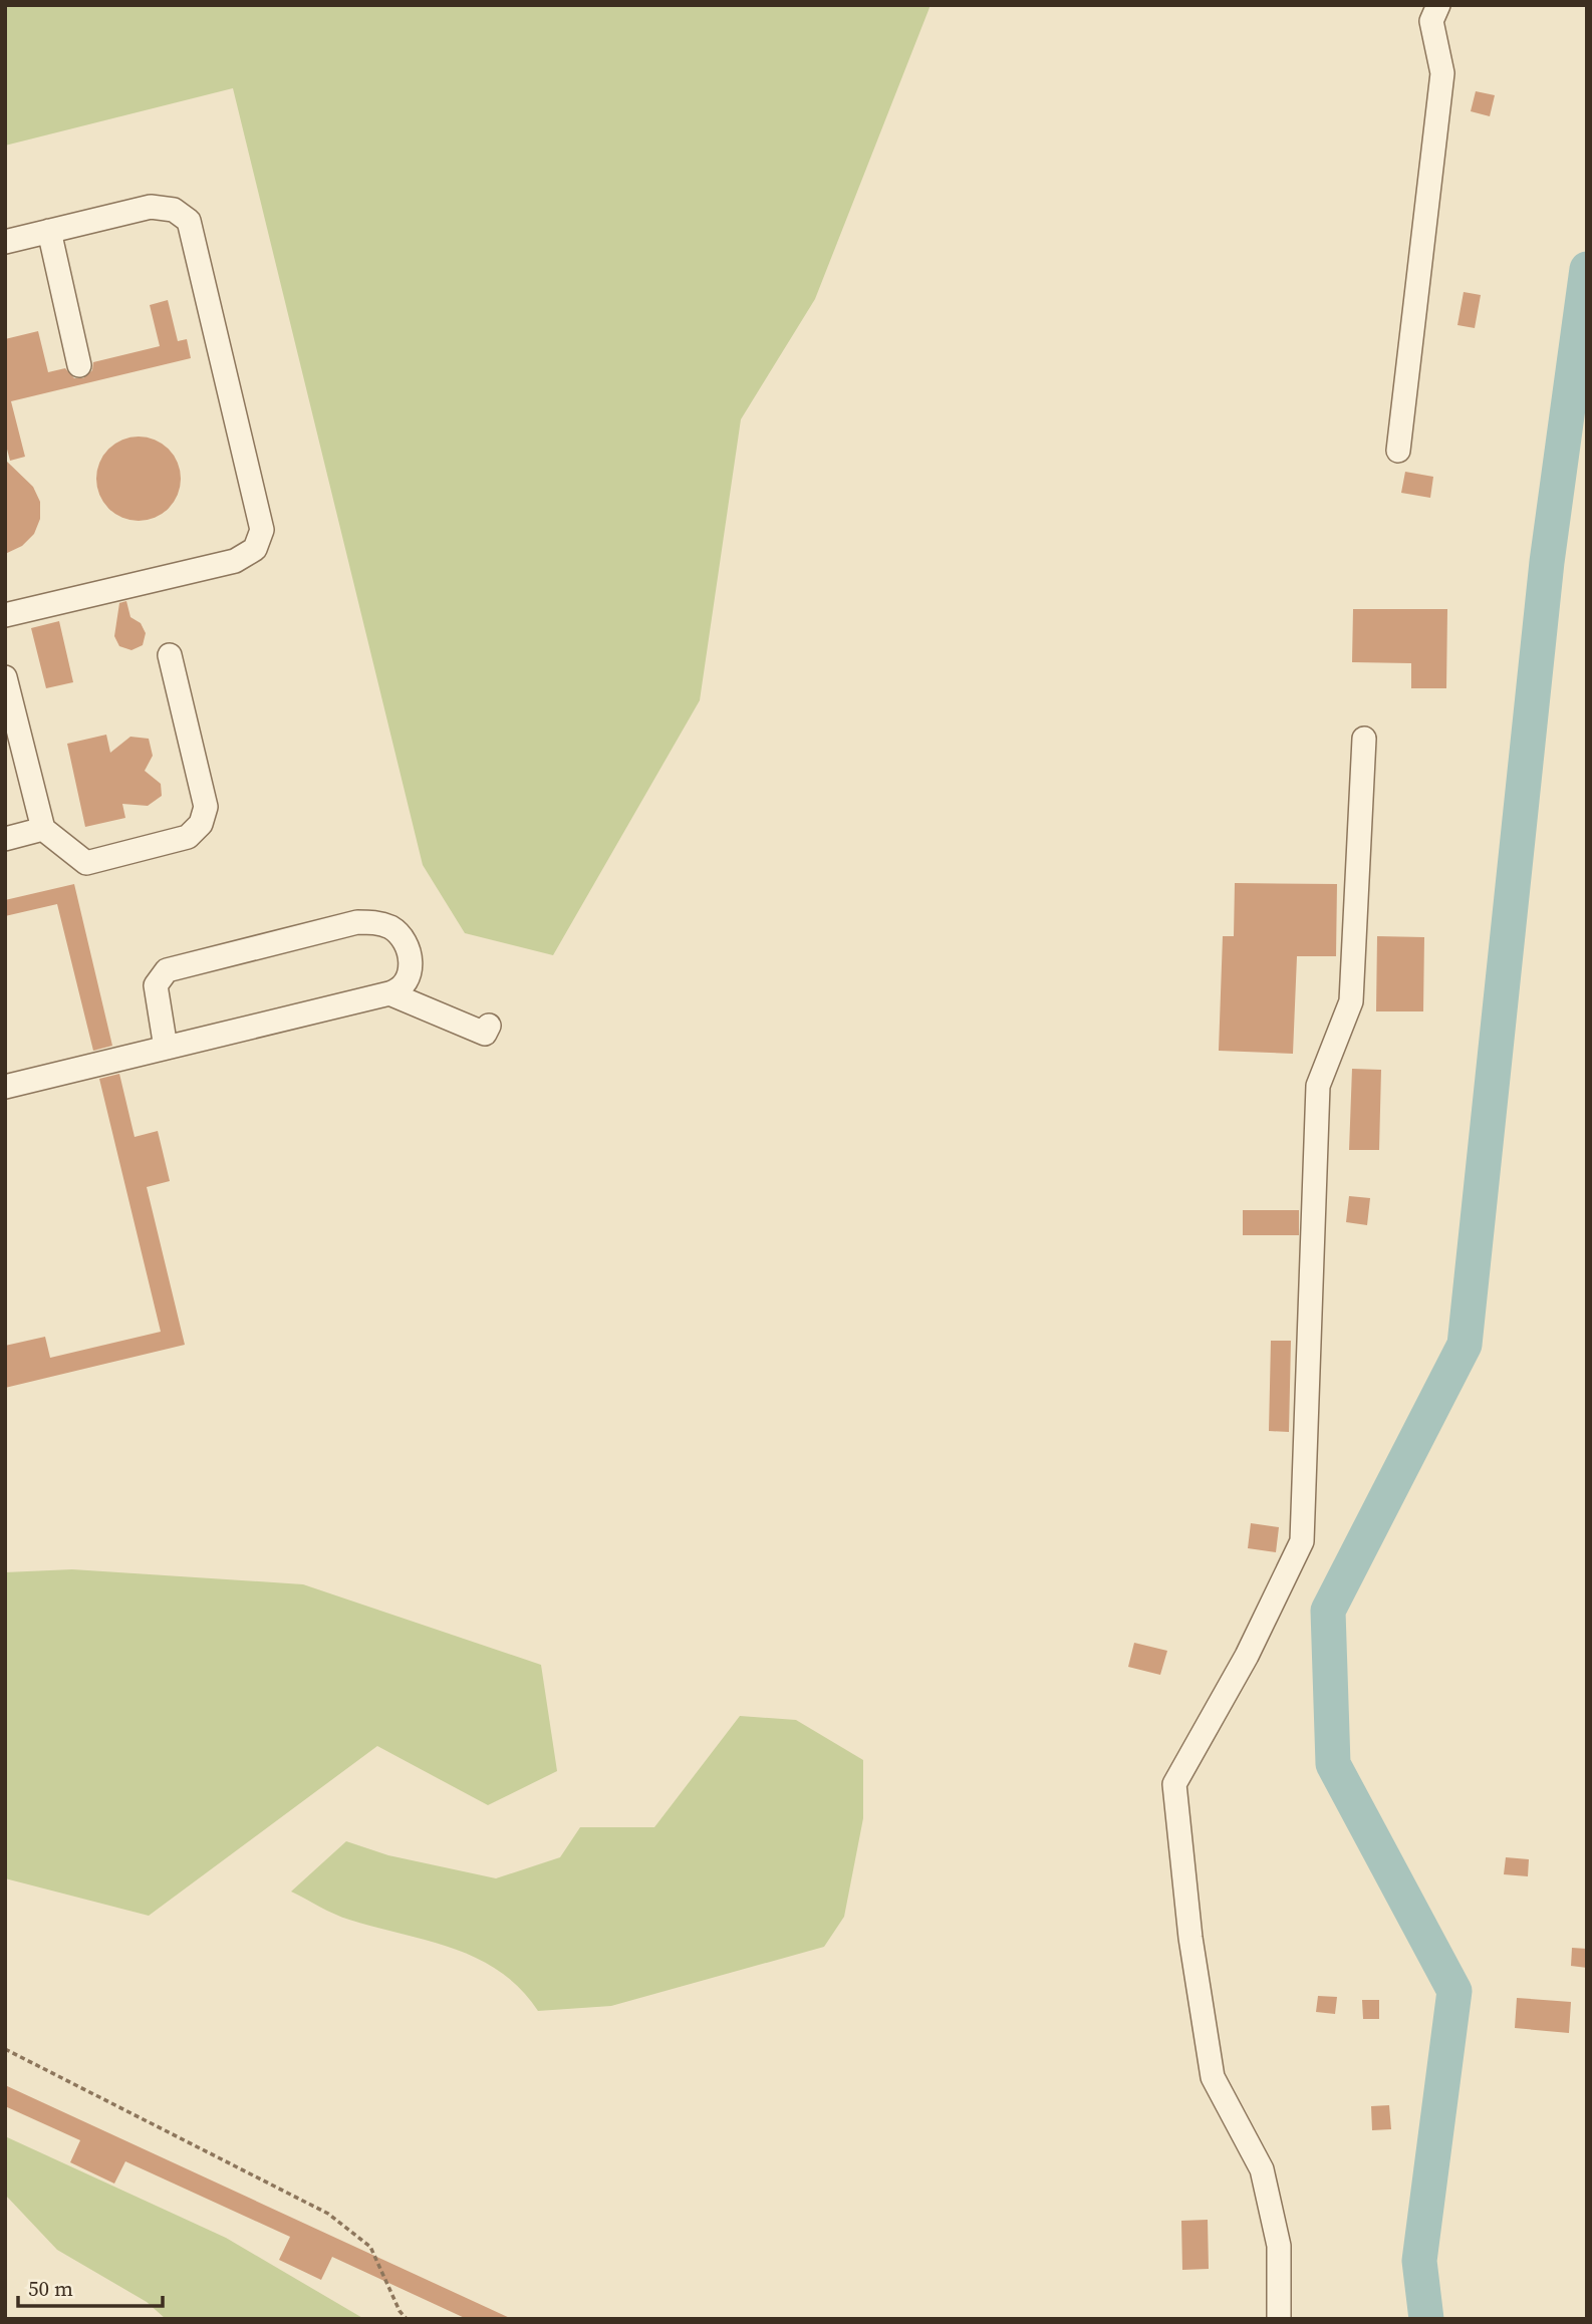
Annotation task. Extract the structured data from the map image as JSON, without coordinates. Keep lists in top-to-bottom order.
{
  "scale_bar": "50 m"
}
